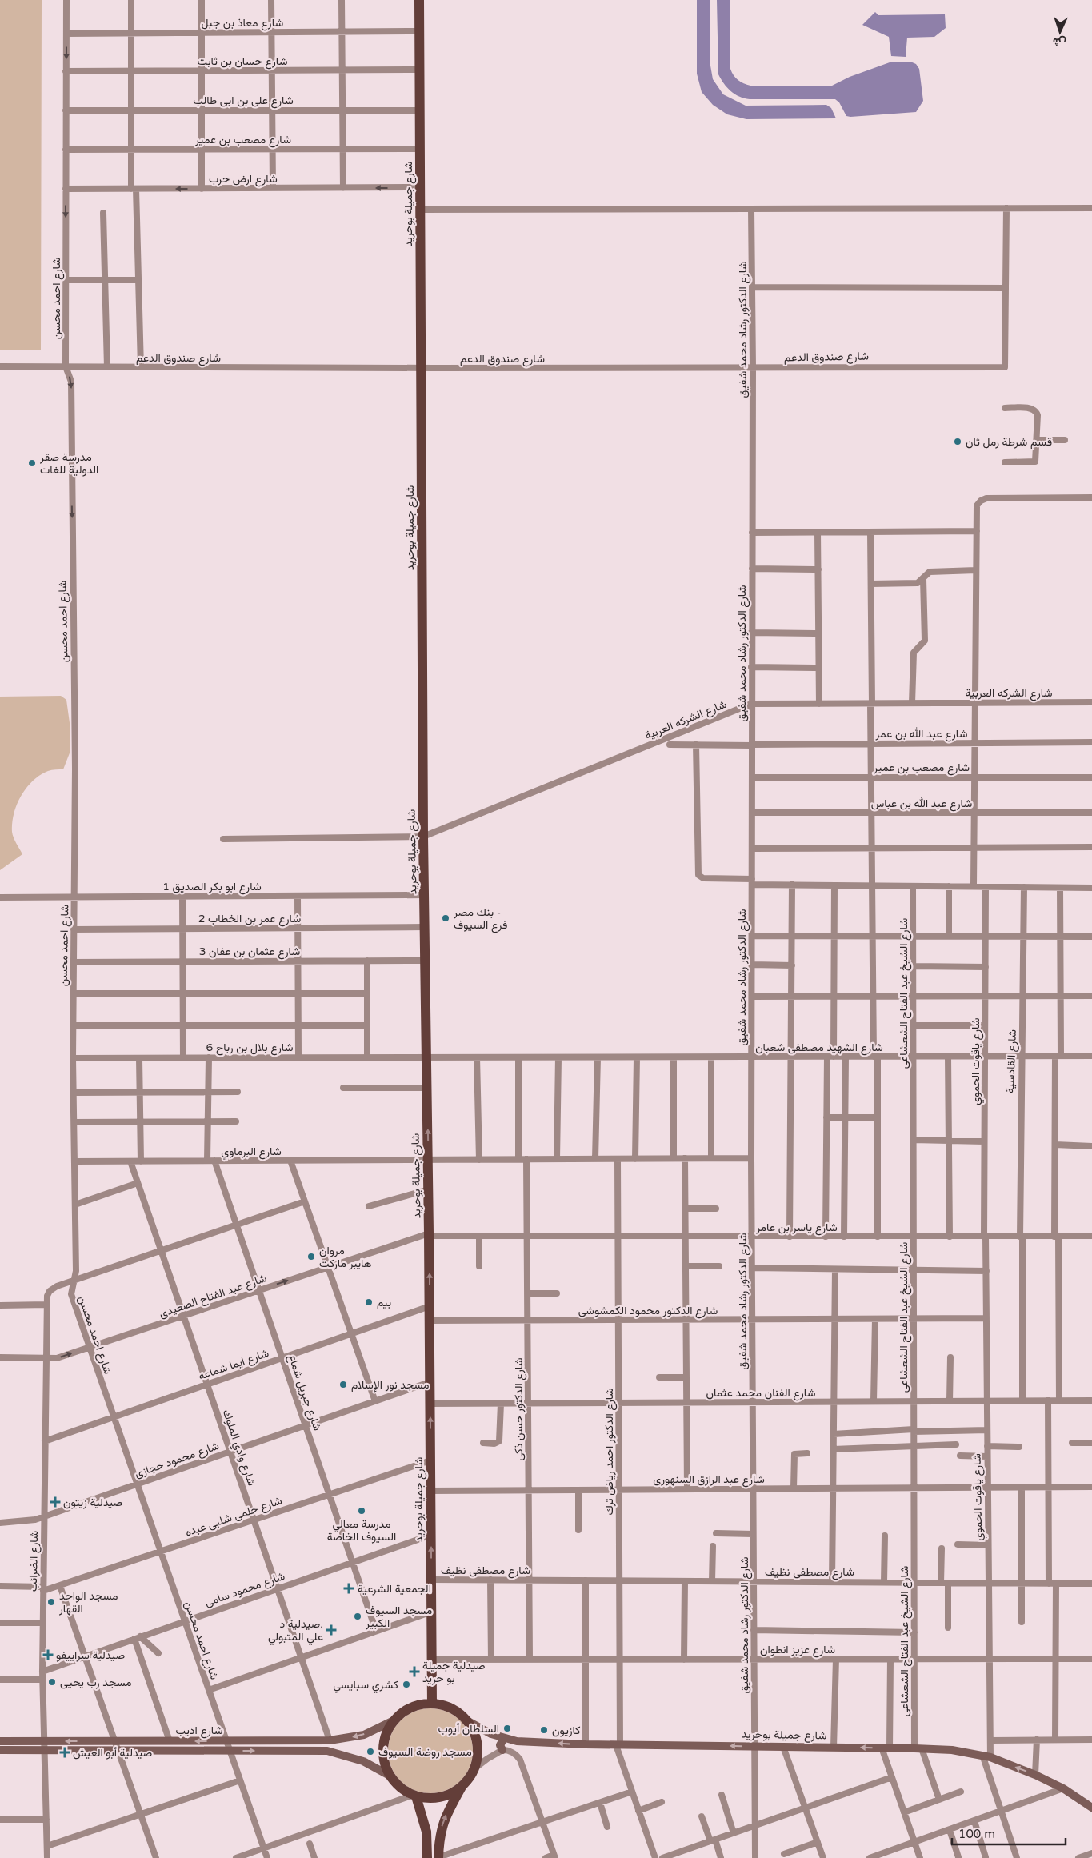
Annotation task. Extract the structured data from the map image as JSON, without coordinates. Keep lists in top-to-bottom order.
{
  "streets": {
    "main road": ["شارع جميلة بوحريد", "شارع اديب"],
    "street": [
      "شارع معاذ بن جبل",
      "شارع حسان بن ثابت",
      "شارع على بن ابى طالب",
      "شارع مصعب بن عمير",
      "شارع ارض حرب",
      "شارع احمد محسن",
      "شارع الدكتور رشاد محمد شفيق",
      "شارع صندوق الدعم",
      "شارع الشركه العربية",
      "شارع عبد الله بن عمر",
      "شارع عبد الله بن عباس",
      "شارع ابو بكر الصديق 1",
      "شارع عمر بن الخطاب 2",
      "شارع عثمان بن عفان 3",
      "شارع الشيخ عبد الفتاح الشعشاعى",
      "شارع بلال بن رباح 6",
      "شارع الشهيد مصطفى شعبان",
      "شارع ياقوت الحموي",
      "شارع القادسية",
      "شارع البرماوي",
      "شارع ياسر بن عامر",
      "شارع عبد الفتاح الصعيدى",
      "شارع الدكتور محمود الكمشوشى",
      "شارع ايما شماعه",
      "شارع جبريل شماع",
      "شارع الفنان محمد عثمان",
      "شارع الدكتور حسن ذكى",
      "شارع وادي الملوك",
      "شارع الدكتور احمد رياض ترك",
      "شارع محمود حجازى",
      "شارع عبد الرازق السنهورى",
      "شارع حلمى شلبى عبده",
      "شارع الضرائب",
      "شارع مصطفى نظيف",
      "شارع محمود سامى",
      "شارع عزيز انطوان"
    ]
  },
  "crossings": [
    ["شارع معاذ بن جبل", "شارع جميلة بوحريد"],
    ["شارع معاذ بن جبل", "شارع احمد محسن"],
    ["شارع حسان بن ثابت", "شارع جميلة بوحريد"],
    ["شارع حسان بن ثابت", "شارع احمد محسن"],
    ["شارع على بن ابى طالب", "شارع جميلة بوحريد"],
    ["شارع على بن ابى طالب", "شارع احمد محسن"],
    ["شارع مصعب بن عمير", "شارع جميلة بوحريد"],
    ["شارع مصعب بن عمير", "شارع احمد محسن"],
    ["شارع مصعب بن عمير", "شارع الدكتور رشاد محمد شفيق"],
    ["شارع ارض حرب", "شارع جميلة بوحريد"],
    ["شارع ارض حرب", "شارع احمد محسن"],
    ["شارع جميلة بوحريد", "شارع الدكتور رشاد محمد شفيق"],
    ["شارع جميلة بوحريد", "شارع صندوق الدعم"],
    ["شارع جميلة بوحريد", "شارع الشركه العربية"],
    ["شارع جميلة بوحريد", "شارع ابو بكر الصديق 1"],
    ["شارع جميلة بوحريد", "شارع عمر بن الخطاب 2"],
    ["شارع جميلة بوحريد", "شارع عثمان بن عفان 3"],
    ["شارع جميلة بوحريد", "شارع الشيخ عبد الفتاح الشعشاعى"],
    ["شارع جميلة بوحريد", "شارع بلال بن رباح 6"],
    ["شارع جميلة بوحريد", "شارع الشهيد مصطفى شعبان"],
    ["شارع جميلة بوحريد", "شارع ياقوت الحموي"],
    ["شارع جميلة بوحريد", "شارع البرماوي"],
    ["شارع جميلة بوحريد", "شارع ياسر بن عامر"],
    ["شارع جميلة بوحريد", "شارع عبد الفتاح الصعيدى"],
    ["شارع جميلة بوحريد", "شارع الدكتور محمود الكمشوشى"],
    ["شارع جميلة بوحريد", "شارع ايما شماعه"],
    ["شارع جميلة بوحريد", "شارع الفنان محمد عثمان"],
    ["شارع جميلة بوحريد", "شارع الدكتور احمد رياض ترك"],
    ["شارع جميلة بوحريد", "شارع محمود حجازى"],
    ["شارع جميلة بوحريد", "شارع عبد الرازق السنهورى"],
    ["شارع جميلة بوحريد", "شارع حلمى شلبى عبده"],
    ["شارع جميلة بوحريد", "شارع مصطفى نظيف"],
    ["شارع جميلة بوحريد", "شارع محمود سامى"],
    ["شارع جميلة بوحريد", "شارع عزيز انطوان"],
    ["شارع جميلة بوحريد", "شارع اديب"],
    ["شارع احمد محسن", "شارع صندوق الدعم"],
    ["شارع احمد محسن", "شارع ابو بكر الصديق 1"],
    ["شارع احمد محسن", "شارع عمر بن الخطاب 2"],
    ["شارع احمد محسن", "شارع عثمان بن عفان 3"],
    ["شارع احمد محسن", "شارع بلال بن رباح 6"],
    ["شارع احمد محسن", "شارع البرماوي"],
    ["شارع احمد محسن", "شارع عبد الفتاح الصعيدى"],
    ["شارع احمد محسن", "شارع ايما شماعه"],
    ["شارع احمد محسن", "شارع محمود حجازى"],
    ["شارع احمد محسن", "شارع حلمى شلبى عبده"],
    ["شارع احمد محسن", "شارع الضرائب"],
    ["شارع احمد محسن", "شارع محمود سامى"],
    ["شارع احمد محسن", "شارع اديب"],
    ["شارع الدكتور رشاد محمد شفيق", "شارع صندوق الدعم"],
    ["شارع الدكتور رشاد محمد شفيق", "شارع الشركه العربية"],
    ["شارع الدكتور رشاد محمد شفيق", "شارع عبد الله بن عمر"],
    ["شارع الدكتور رشاد محمد شفيق", "شارع عبد الله بن عباس"],
    ["شارع الدكتور رشاد محمد شفيق", "شارع الشهيد مصطفى شعبان"],
    ["شارع الدكتور رشاد محمد شفيق", "شارع البرماوي"],
    ["شارع الدكتور رشاد محمد شفيق", "شارع ياسر بن عامر"],
    ["شارع الدكتور رشاد محمد شفيق", "شارع الدكتور محمود الكمشوشى"],
    ["شارع الدكتور رشاد محمد شفيق", "شارع الفنان محمد عثمان"],
    ["شارع الدكتور رشاد محمد شفيق", "شارع عبد الرازق السنهورى"],
    ["شارع الدكتور رشاد محمد شفيق", "شارع مصطفى نظيف"],
    ["شارع الدكتور رشاد محمد شفيق", "شارع عزيز انطوان"],
    ["شارع الشيخ عبد الفتاح الشعشاعى", "شارع الشهيد مصطفى شعبان"],
    ["شارع الشيخ عبد الفتاح الشعشاعى", "شارع ياسر بن عامر"],
    ["شارع الشيخ عبد الفتاح الشعشاعى", "شارع الدكتور محمود الكمشوشى"],
    ["شارع الشيخ عبد الفتاح الشعشاعى", "شارع الفنان محمد عثمان"],
    ["شارع الشيخ عبد الفتاح الشعشاعى", "شارع عبد الرازق السنهورى"],
    ["شارع الشيخ عبد الفتاح الشعشاعى", "شارع مصطفى نظيف"],
    ["شارع الشيخ عبد الفتاح الشعشاعى", "شارع عزيز انطوان"],
    ["شارع بلال بن رباح 6", "شارع الشهيد مصطفى شعبان"],
    ["شارع بلال بن رباح 6", "شارع جبريل شماع"],
    ["شارع الشهيد مصطفى شعبان", "شارع ياقوت الحموي"],
    ["شارع الشهيد مصطفى شعبان", "شارع القادسية"],
    ["شارع ياقوت الحموي", "شارع ياسر بن عامر"],
    ["شارع ياقوت الحموي", "شارع الدكتور محمود الكمشوشى"],
    ["شارع ياقوت الحموي", "شارع الفنان محمد عثمان"],
    ["شارع ياقوت الحموي", "شارع عبد الرازق السنهورى"],
    ["شارع ياقوت الحموي", "شارع مصطفى نظيف"],
    ["شارع ياقوت الحموي", "شارع عزيز انطوان"],
    ["شارع القادسية", "شارع ياسر بن عامر"],
    ["شارع القادسية", "شارع الفنان محمد عثمان"],
    ["شارع البرماوي", "شارع جبريل شماع"],
    ["شارع البرماوي", "شارع الدكتور حسن ذكى"],
    ["شارع البرماوي", "شارع وادي الملوك"],
    ["شارع البرماوي", "شارع الدكتور احمد رياض ترك"],
    ["شارع ياسر بن عامر", "شارع عبد الفتاح الصعيدى"],
    ["شارع ياسر بن عامر", "شارع الدكتور حسن ذكى"],
    ["شارع ياسر بن عامر", "شارع الدكتور احمد رياض ترك"],
    ["شارع عبد الفتاح الصعيدى", "شارع جبريل شماع"],
    ["شارع عبد الفتاح الصعيدى", "شارع وادي الملوك"],
    ["شارع عبد الفتاح الصعيدى", "شارع الضرائب"],
    ["شارع الدكتور محمود الكمشوشى", "شارع الدكتور حسن ذكى"],
    ["شارع الدكتور محمود الكمشوشى", "شارع الدكتور احمد رياض ترك"],
    ["شارع ايما شماعه", "شارع جبريل شماع"],
    ["شارع ايما شماعه", "شارع وادي الملوك"],
    ["شارع ايما شماعه", "شارع الضرائب"],
    ["شارع جبريل شماع", "شارع محمود حجازى"],
    ["شارع جبريل شماع", "شارع حلمى شلبى عبده"],
    ["شارع جبريل شماع", "شارع محمود سامى"],
    ["شارع الفنان محمد عثمان", "شارع الدكتور حسن ذكى"],
    ["شارع الفنان محمد عثمان", "شارع الدكتور احمد رياض ترك"],
    ["شارع الدكتور حسن ذكى", "شارع عبد الرازق السنهورى"],
    ["شارع الدكتور حسن ذكى", "شارع مصطفى نظيف"],
    ["شارع الدكتور حسن ذكى", "شارع عزيز انطوان"],
    ["شارع وادي الملوك", "شارع محمود حجازى"],
    ["شارع وادي الملوك", "شارع حلمى شلبى عبده"],
    ["شارع وادي الملوك", "شارع محمود سامى"],
    ["شارع وادي الملوك", "شارع اديب"],
    ["شارع الدكتور احمد رياض ترك", "شارع عبد الرازق السنهورى"],
    ["شارع الدكتور احمد رياض ترك", "شارع مصطفى نظيف"],
    ["شارع الدكتور احمد رياض ترك", "شارع عزيز انطوان"],
    ["شارع محمود حجازى", "شارع الضرائب"],
    ["شارع حلمى شلبى عبده", "شارع الضرائب"],
    ["شارع الضرائب", "شارع محمود سامى"],
    ["شارع الضرائب", "شارع اديب"]
  ],
  "one_way": ["شارع ارض حرب"],
  "places": {
    "other": [
      "قسم شرطة رمل ثان",
      "مدرسة صقر الدولية للغات",
      "بنك مصر - فرع السيوف",
      "مروان هايبر ماركت",
      "بيم",
      "مسجد نور الإسلام",
      "مدرسة معالي السيوف الخاصة",
      "مسجد الواحد القهار",
      "مسجد السيوف الكبير",
      "مسجد رب يحيى",
      "كشري سبايسي",
      "السلطان أيوب",
      "كازيون",
      "مسجد روضة السيوف"
    ],
    "health": [
      "صيدلية زيتون",
      "الجمعية الشرعية",
      "صيدلية د. علي المتبولي",
      "صيدلية سراييفو",
      "صيدلية جميلة بو حريد",
      "صيدلية أبو العيش"
    ]
  },
  "scale_bar": "100 m",
  "north": "bottom"
}
